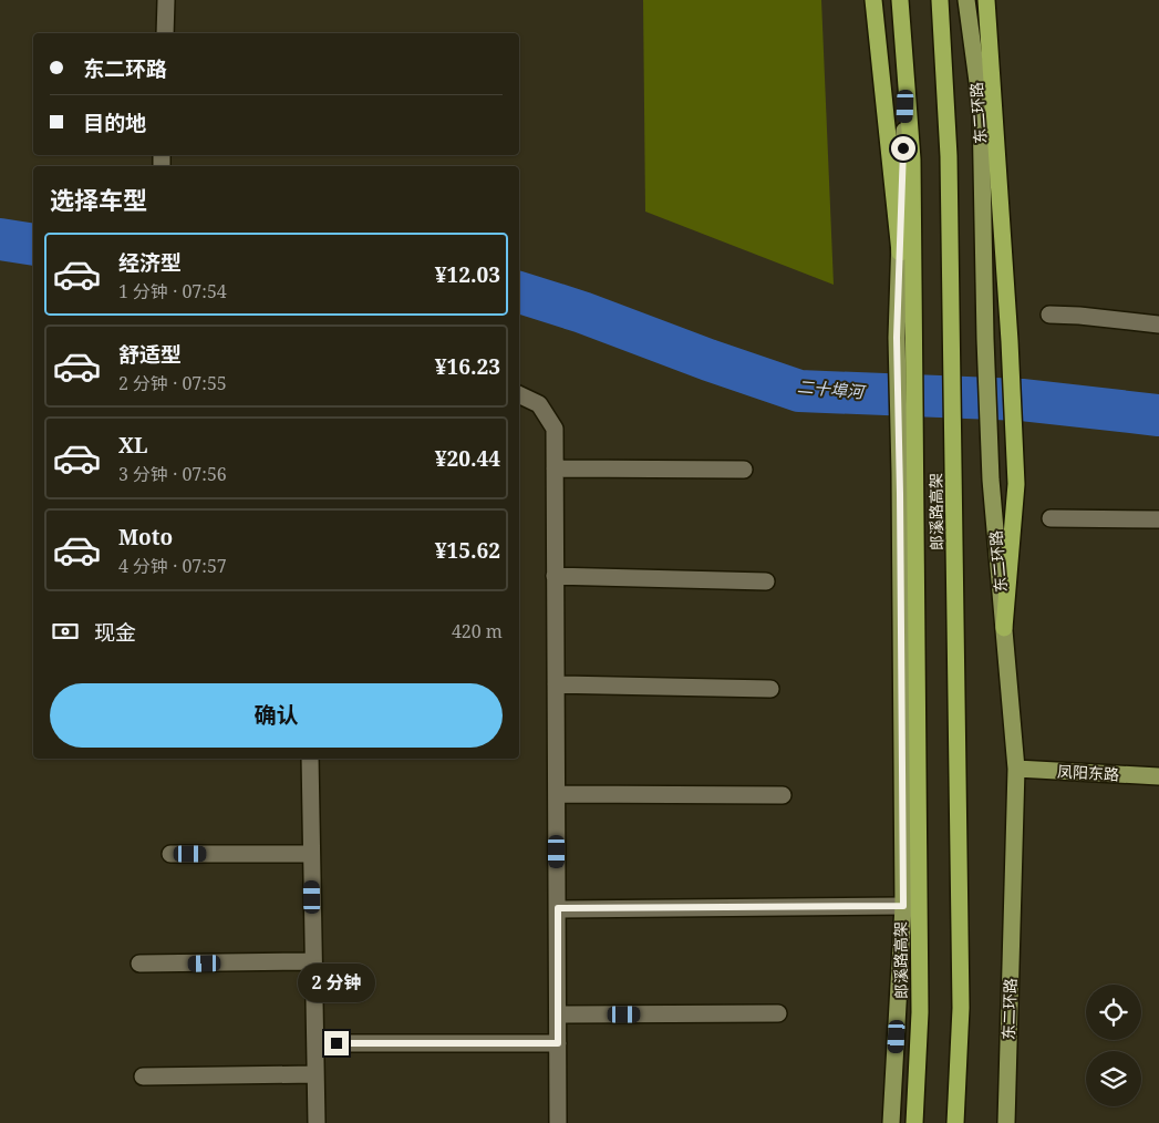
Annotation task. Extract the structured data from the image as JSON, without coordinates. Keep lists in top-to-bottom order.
{
  "streets": {
    "highway": ["郎溪路高架"],
    "main road": ["东二环路", "凤阳东路"]
  },
  "crossings": [
    ["东二环路", "凤阳东路"]
  ],
  "water": ["二十埠河"],
  "page": {
    "banner": ["东二环路", "目的地"],
    "heading": "选择车型",
    "list": [
      {
        "name": "经济型",
        "note": "1 分钟 · 07:54",
        "value": "¥12.03"
      },
      {
        "name": "舒适型",
        "note": "2 分钟 · 07:55",
        "value": "¥16.23"
      },
      {
        "name": "XL",
        "note": "3 分钟 · 07:56",
        "value": "¥20.44"
      },
      {
        "name": "Moto",
        "note": "4 分钟 · 07:57",
        "value": "¥15.62"
      }
    ],
    "pay": ["现金", "420 m"],
    "buttons": "确认",
    "bubble": "2 分钟"
  }
}
